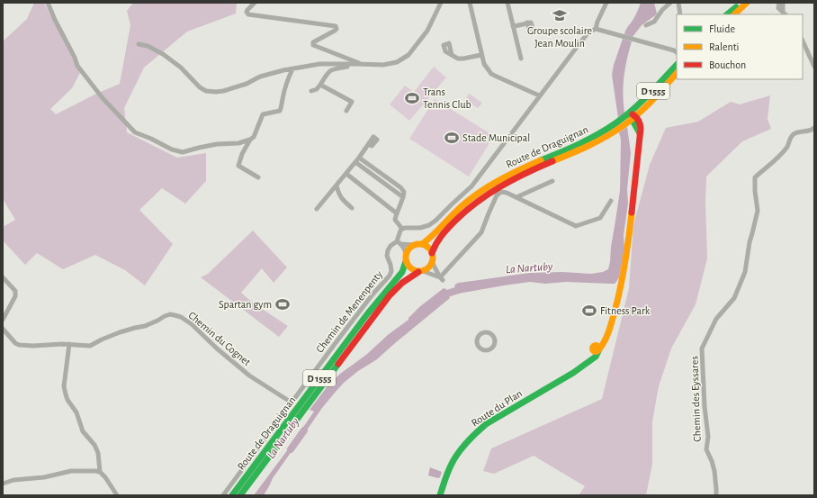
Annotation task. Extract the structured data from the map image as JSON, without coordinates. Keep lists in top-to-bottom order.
{
  "streets": {
    "main road": ["D 1555", "Route de Draguignan", "Route du Plan"],
    "street": ["Chemin de Menenpenty", "Chemin du Cognet", "Chemin des Eyssares"]
  },
  "crossings": [
    ["Route de Draguignan", "Route du Plan"],
    ["Chemin de Menenpenty", "Chemin du Cognet"]
  ],
  "water": ["La Nartuby"],
  "places": {
    "school or university": ["Groupe scolaire Jean Moulin"],
    "sports": [
      "Trans Tennis Club",
      "Stade Municipal",
      "Spartan gym",
      "Fitness Park"
    ]
  },
  "legend": ["Fluide", "Ralenti", "Bouchon"]
}
